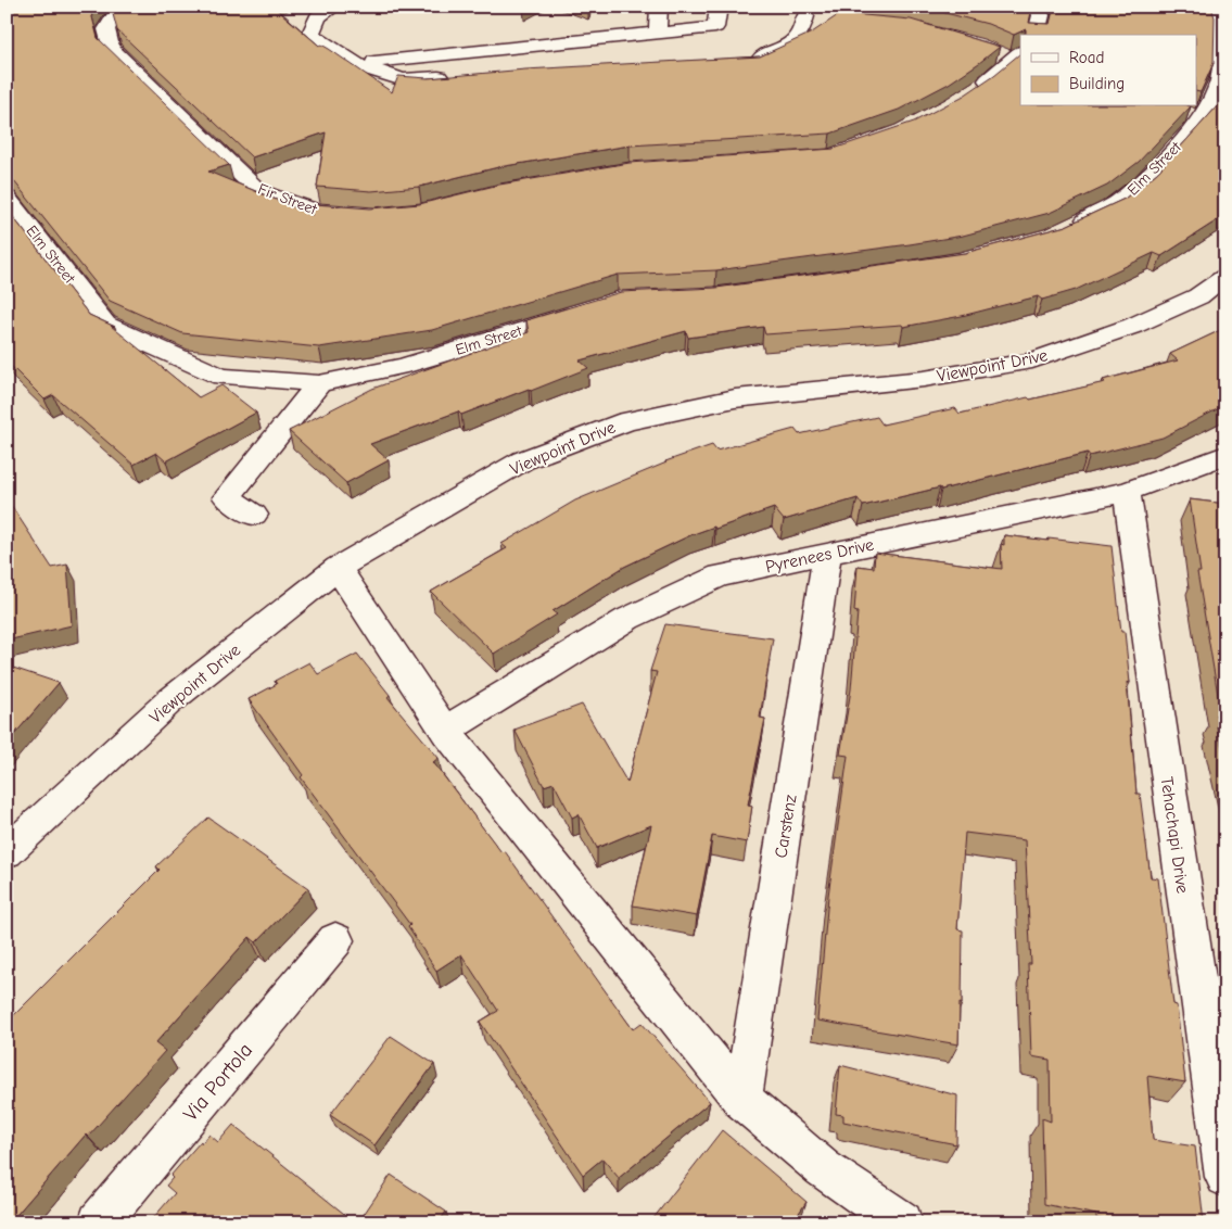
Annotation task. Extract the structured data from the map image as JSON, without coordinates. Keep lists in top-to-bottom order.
{
  "streets": {
    "street": [
      "Elm Street",
      "Fir Street",
      "Viewpoint Drive",
      "Pyrenees Drive",
      "Carstenz",
      "Tehachapi Drive",
      "Via Portola"
    ]
  },
  "crossings": [
    ["Pyrenees Drive", "Carstenz"],
    ["Pyrenees Drive", "Tehachapi Drive"]
  ],
  "legend": ["Road", "Building"]
}
